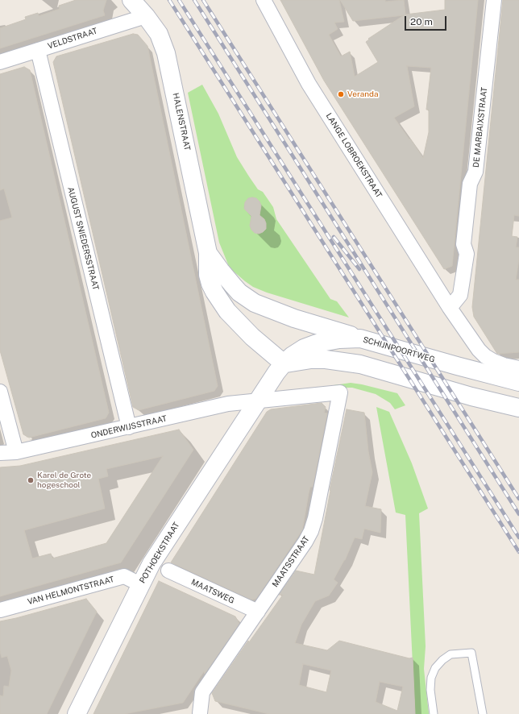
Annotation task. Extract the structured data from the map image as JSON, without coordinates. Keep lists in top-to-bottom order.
{
  "streets": {
    "street": [
      "VELDSTRAAT",
      "HALENSTRAAT",
      "DE MARBAIXSTRAAT",
      "LANGE LOBROEKSTRAAT",
      "AUGUST SNIEDERSSTRAAT",
      "SCHIJNPOORTWEG",
      "ONDERWIJSSTRAAT",
      "POTHOEKSTRAAT",
      "MAATSSTRAAT",
      "VAN HELMONTSTRAAT",
      "MAATSWEG"
    ]
  },
  "crossings": [
    ["VELDSTRAAT", "HALENSTRAAT"],
    ["VELDSTRAAT", "AUGUST SNIEDERSSTRAAT"],
    ["HALENSTRAAT", "SCHIJNPOORTWEG"],
    ["DE MARBAIXSTRAAT", "LANGE LOBROEKSTRAAT"],
    ["AUGUST SNIEDERSSTRAAT", "ONDERWIJSSTRAAT"],
    ["SCHIJNPOORTWEG", "ONDERWIJSSTRAAT"],
    ["SCHIJNPOORTWEG", "POTHOEKSTRAAT"],
    ["SCHIJNPOORTWEG", "MAATSSTRAAT"],
    ["ONDERWIJSSTRAAT", "POTHOEKSTRAAT"],
    ["ONDERWIJSSTRAAT", "MAATSSTRAAT"],
    ["POTHOEKSTRAAT", "MAATSSTRAAT"],
    ["POTHOEKSTRAAT", "VAN HELMONTSTRAAT"],
    ["MAATSSTRAAT", "MAATSWEG"]
  ],
  "places": ["Veranda", "Karel de Grote hogeschool"],
  "scale_bar": "20 m"
}
